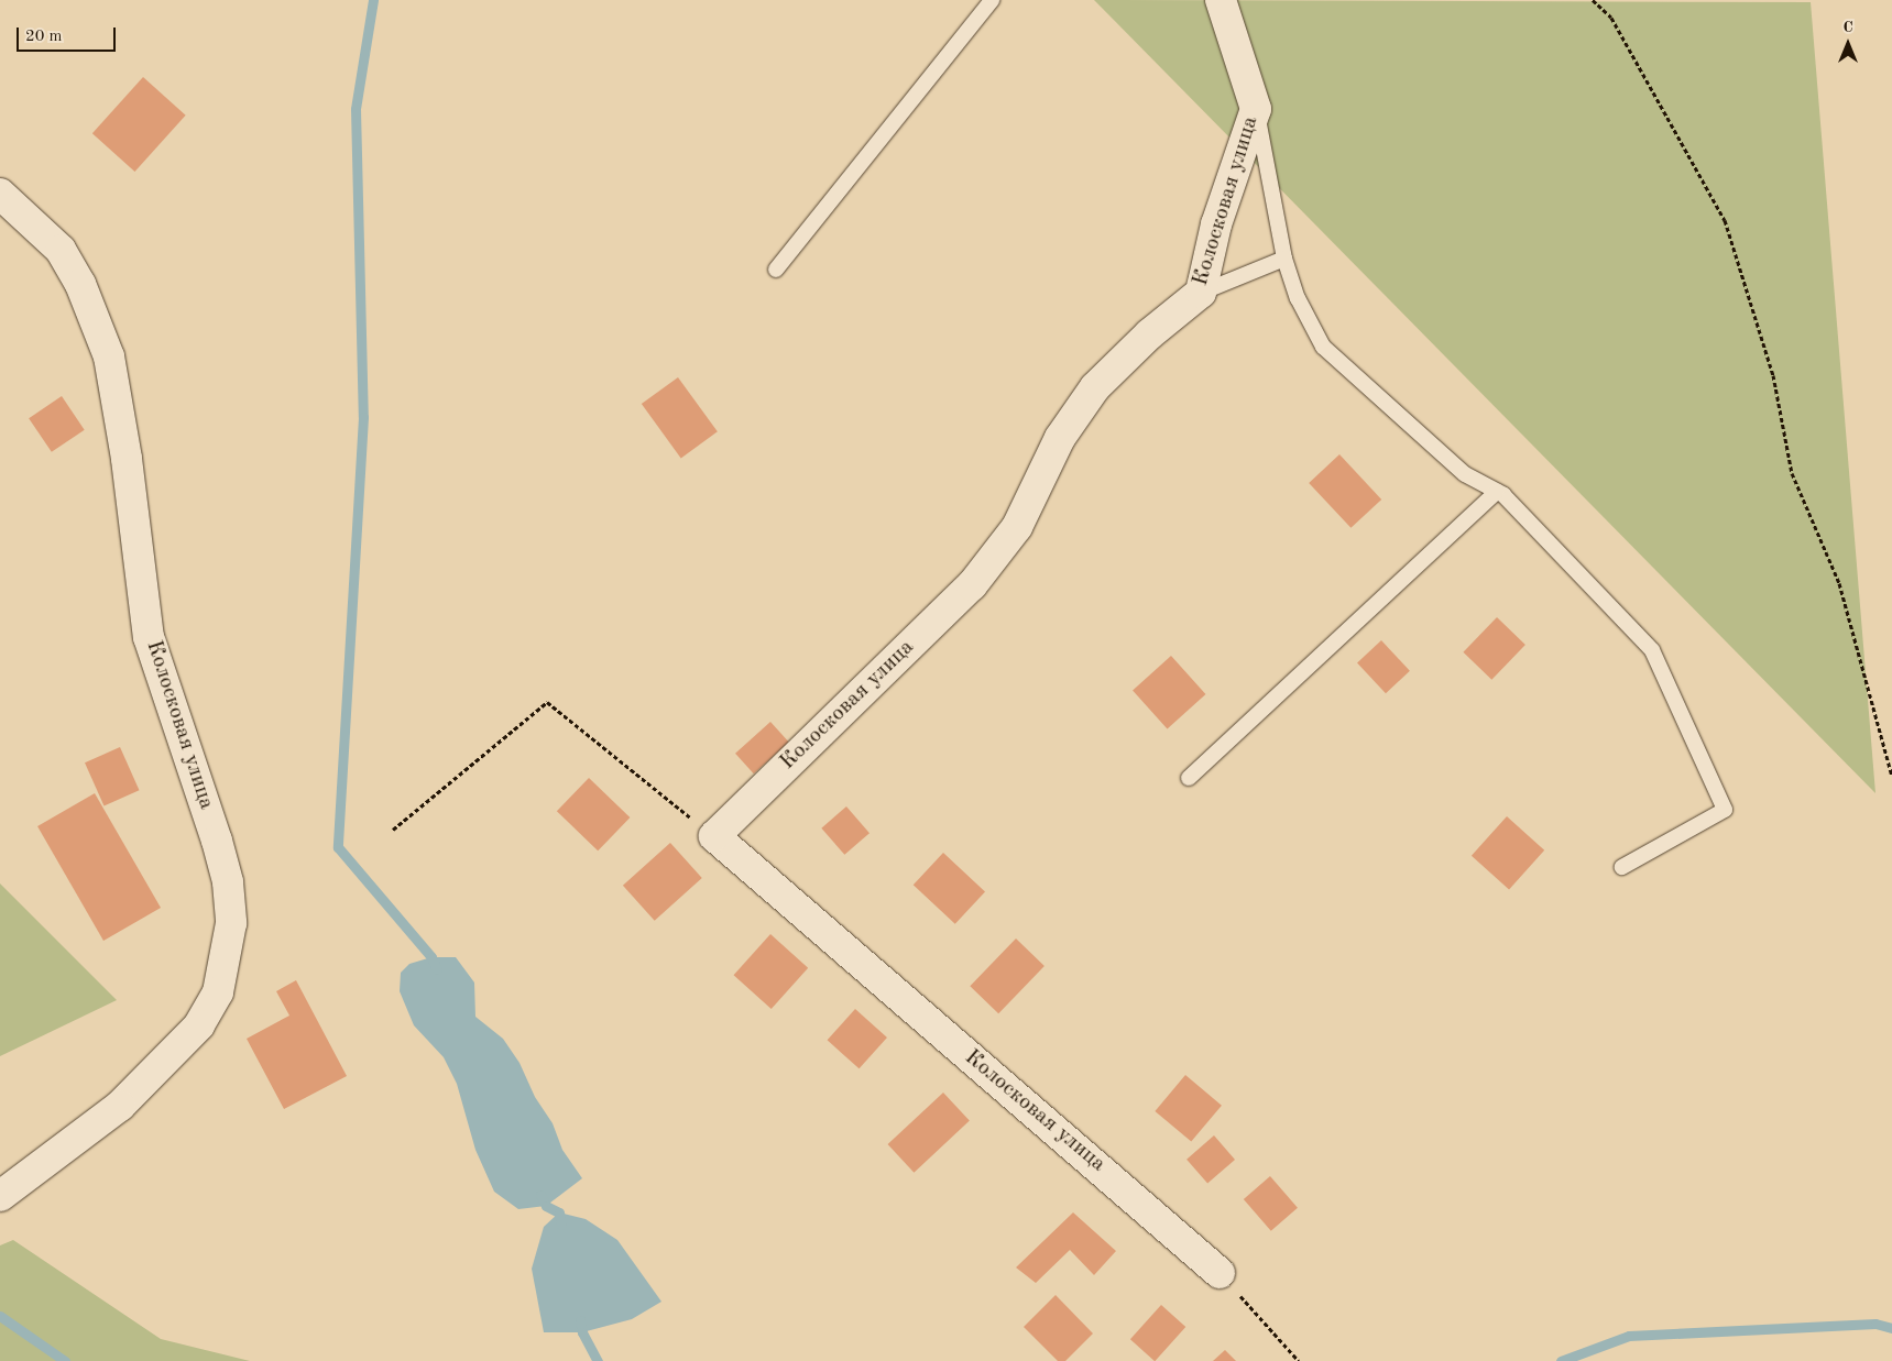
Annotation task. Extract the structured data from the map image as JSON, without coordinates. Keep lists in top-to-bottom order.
{
  "streets": {
    "street": ["Колосковая улица"]
  },
  "scale_bar": "20 m",
  "north": "top"
}
